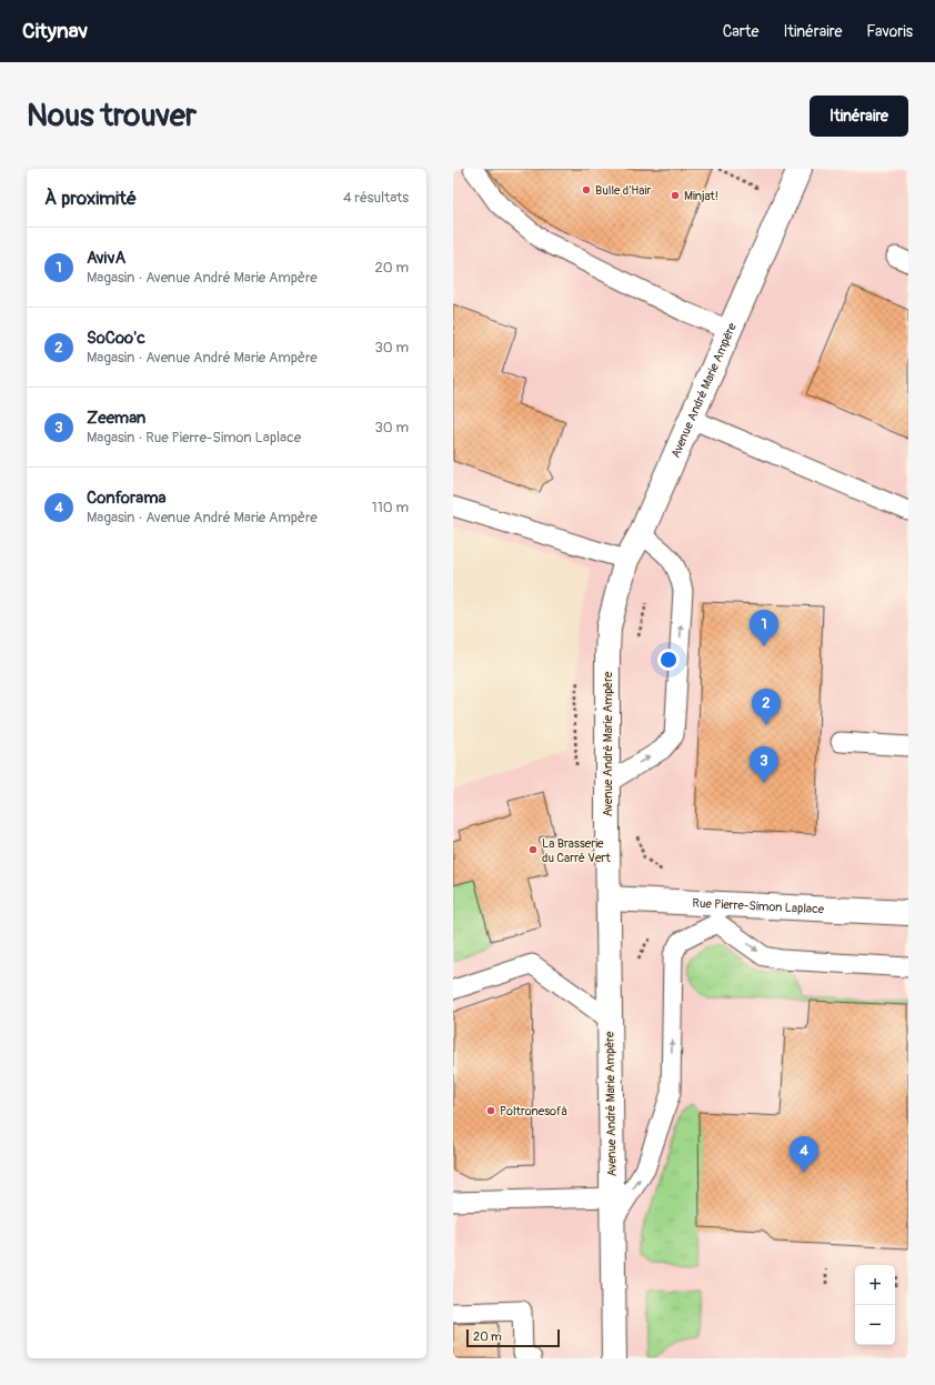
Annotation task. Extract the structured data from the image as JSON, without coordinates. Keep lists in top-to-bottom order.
{
  "streets": {
    "street": ["Avenue André Marie Ampère", "Rue Pierre-Simon Laplace"]
  },
  "crossings": [
    ["Avenue André Marie Ampère", "Rue Pierre-Simon Laplace"]
  ],
  "places": [
    "Bulle d'Hair",
    "Minjat!",
    "La Brasserie du Carré Vert",
    "Poltronesofà"
  ],
  "scale_bar": "20 m",
  "page": {
    "header": "Citynav",
    "nav": ["Carte", "Itinéraire", "Favoris"],
    "buttons": "Itinéraire",
    "title": "Nous trouver",
    "heading": ["À proximité", "4 résultats"],
    "list": [
      {
        "mark": "1",
        "name": "AvivA",
        "note": "Magasin · Avenue André Marie Ampère",
        "value": "20 m"
      },
      {
        "mark": "2",
        "name": "SoCoo'c",
        "note": "Magasin · Avenue André Marie Ampère",
        "value": "30 m"
      },
      {
        "mark": "3",
        "name": "Zeeman",
        "note": "Magasin · Rue Pierre-Simon Laplace",
        "value": "30 m"
      },
      {
        "mark": "4",
        "name": "Conforama",
        "note": "Magasin · Avenue André Marie Ampère",
        "value": "110 m"
      }
    ],
    "pins": [
      "1",
      "2",
      "3",
      "4"
    ],
    "map_buttons": ["+", "−"],
    "scale": "20 m"
  }
}
